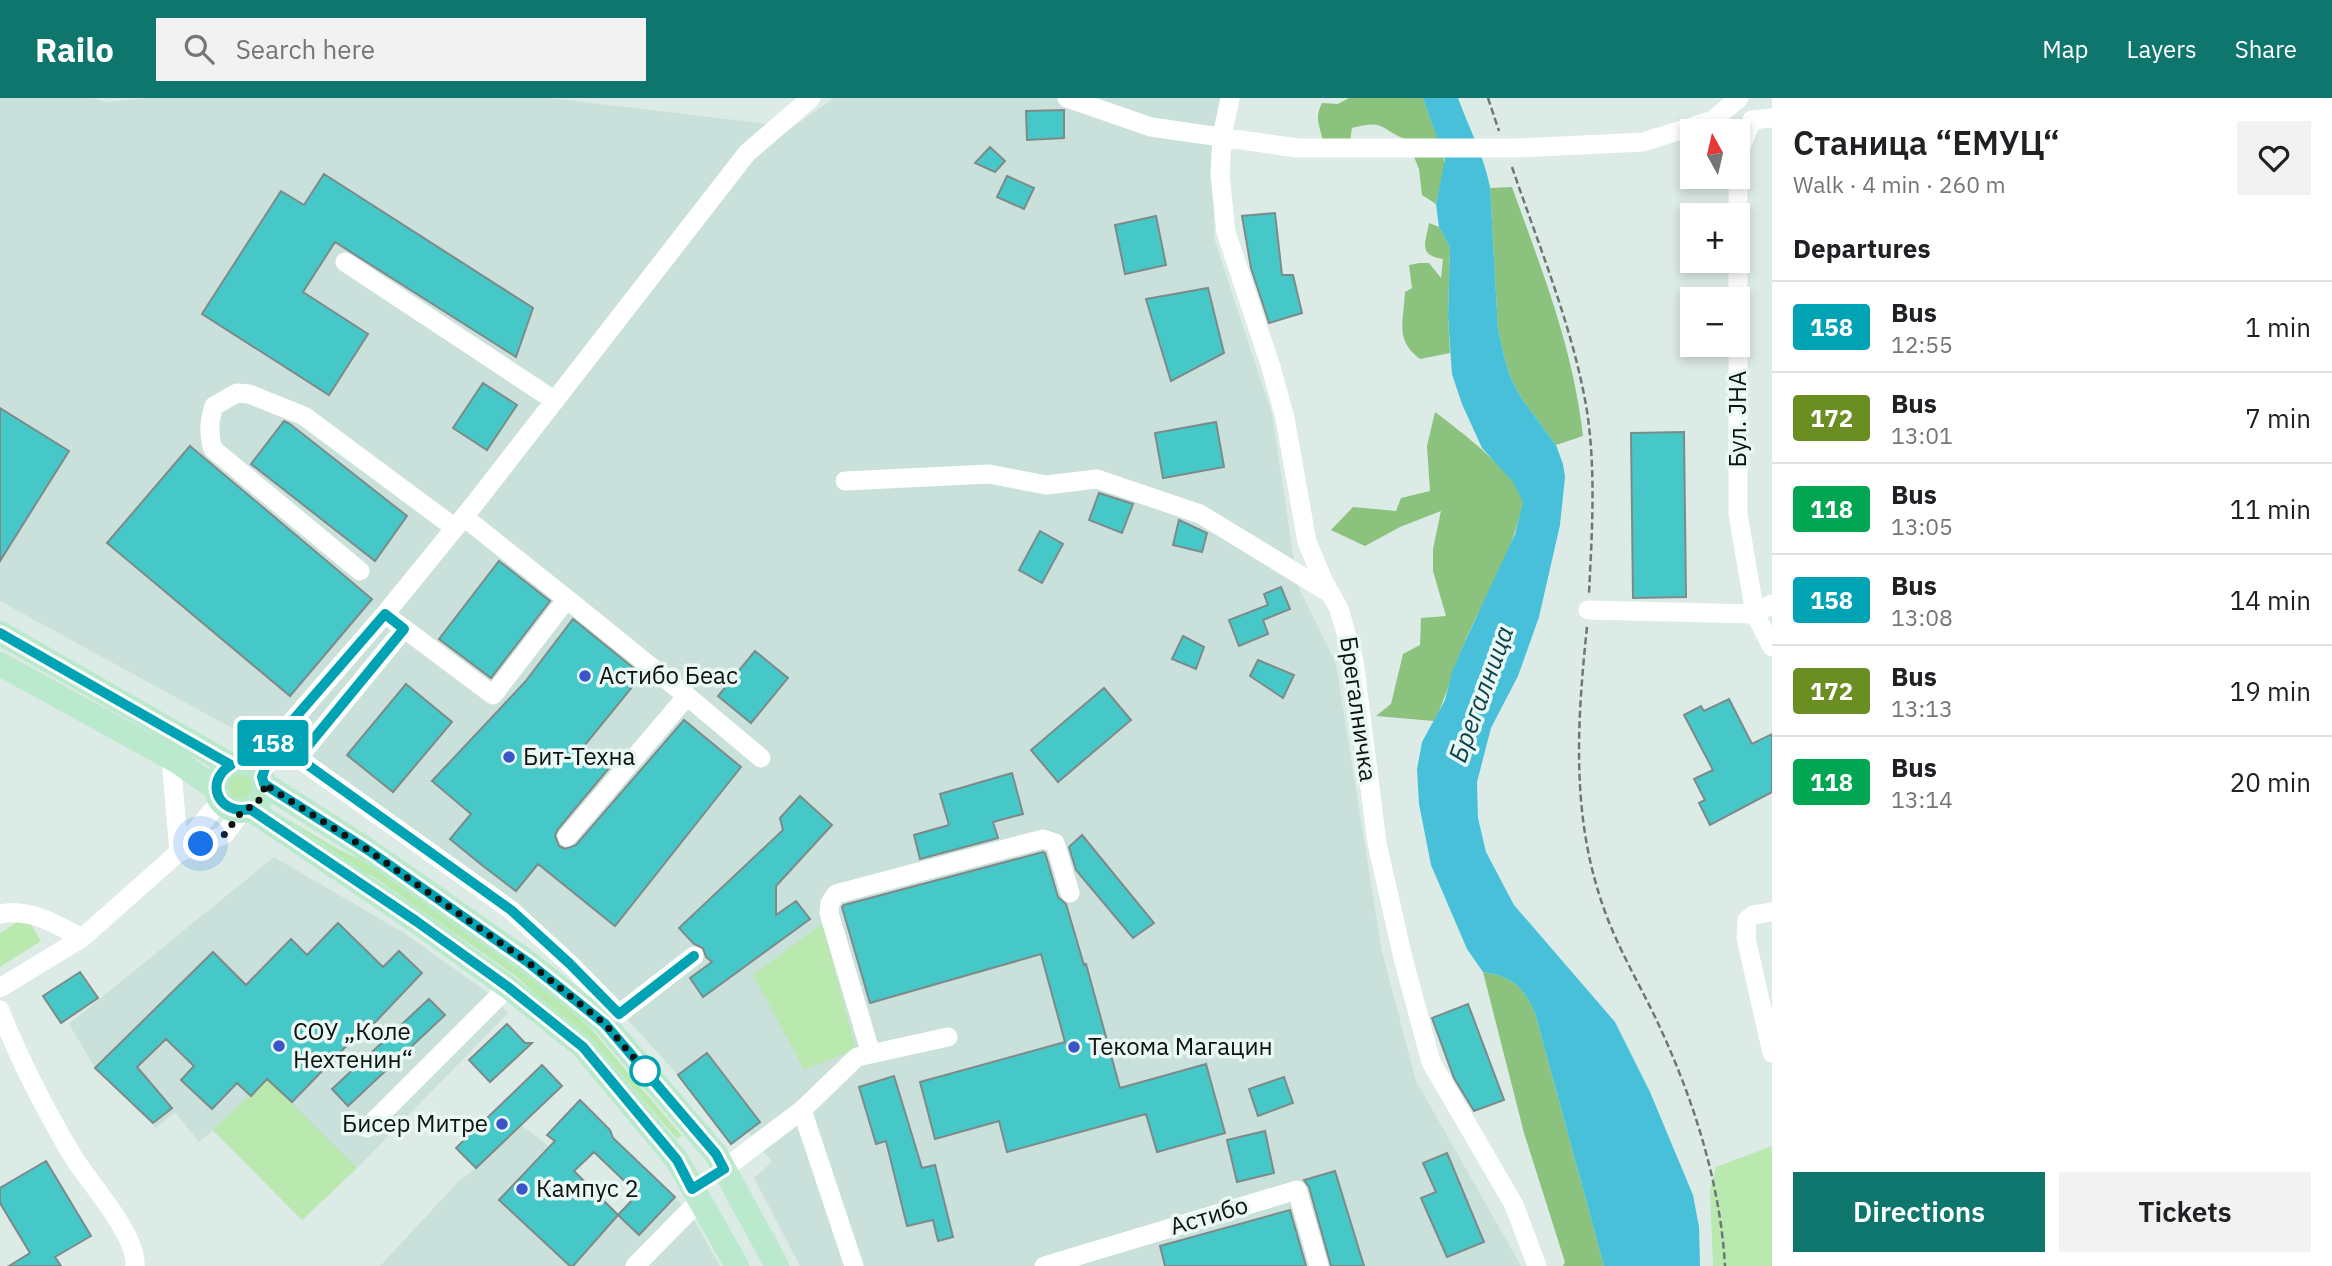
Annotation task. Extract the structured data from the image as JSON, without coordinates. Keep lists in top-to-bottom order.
{
  "streets": {
    "street": ["Бул. ЈНА", "Брегалничка", "Астибо"]
  },
  "water": ["Брегалница"],
  "places": [
    "Астибо Беас",
    "Бит-Техна",
    "СОУ „Коле Нехтенин“",
    "Текома Магацин",
    "Бисер Митре",
    "Кампус 2"
  ],
  "lines": ["bus line 158"],
  "north": "top",
  "page": {
    "header": "Railo",
    "search": "Search here",
    "nav": ["Map", "Layers", "Share"],
    "on_map": "158",
    "heading": [
      ["Станица “ЕМУЦ“", "Walk · 4 min · 260 m"],
      "Departures"
    ],
    "map_buttons": ["+", "−"],
    "list": [
      {
        "mark": "158",
        "name": "Bus",
        "note": "12:55",
        "value": "1 min"
      },
      {
        "mark": "172",
        "name": "Bus",
        "note": "13:01",
        "value": "7 min"
      },
      {
        "mark": "118",
        "name": "Bus",
        "note": "13:05",
        "value": "11 min"
      },
      {
        "mark": "158",
        "name": "Bus",
        "note": "13:08",
        "value": "14 min"
      },
      {
        "mark": "172",
        "name": "Bus",
        "note": "13:13",
        "value": "19 min"
      },
      {
        "mark": "118",
        "name": "Bus",
        "note": "13:14",
        "value": "20 min"
      }
    ],
    "buttons": ["Directions", "Tickets"]
  }
}
